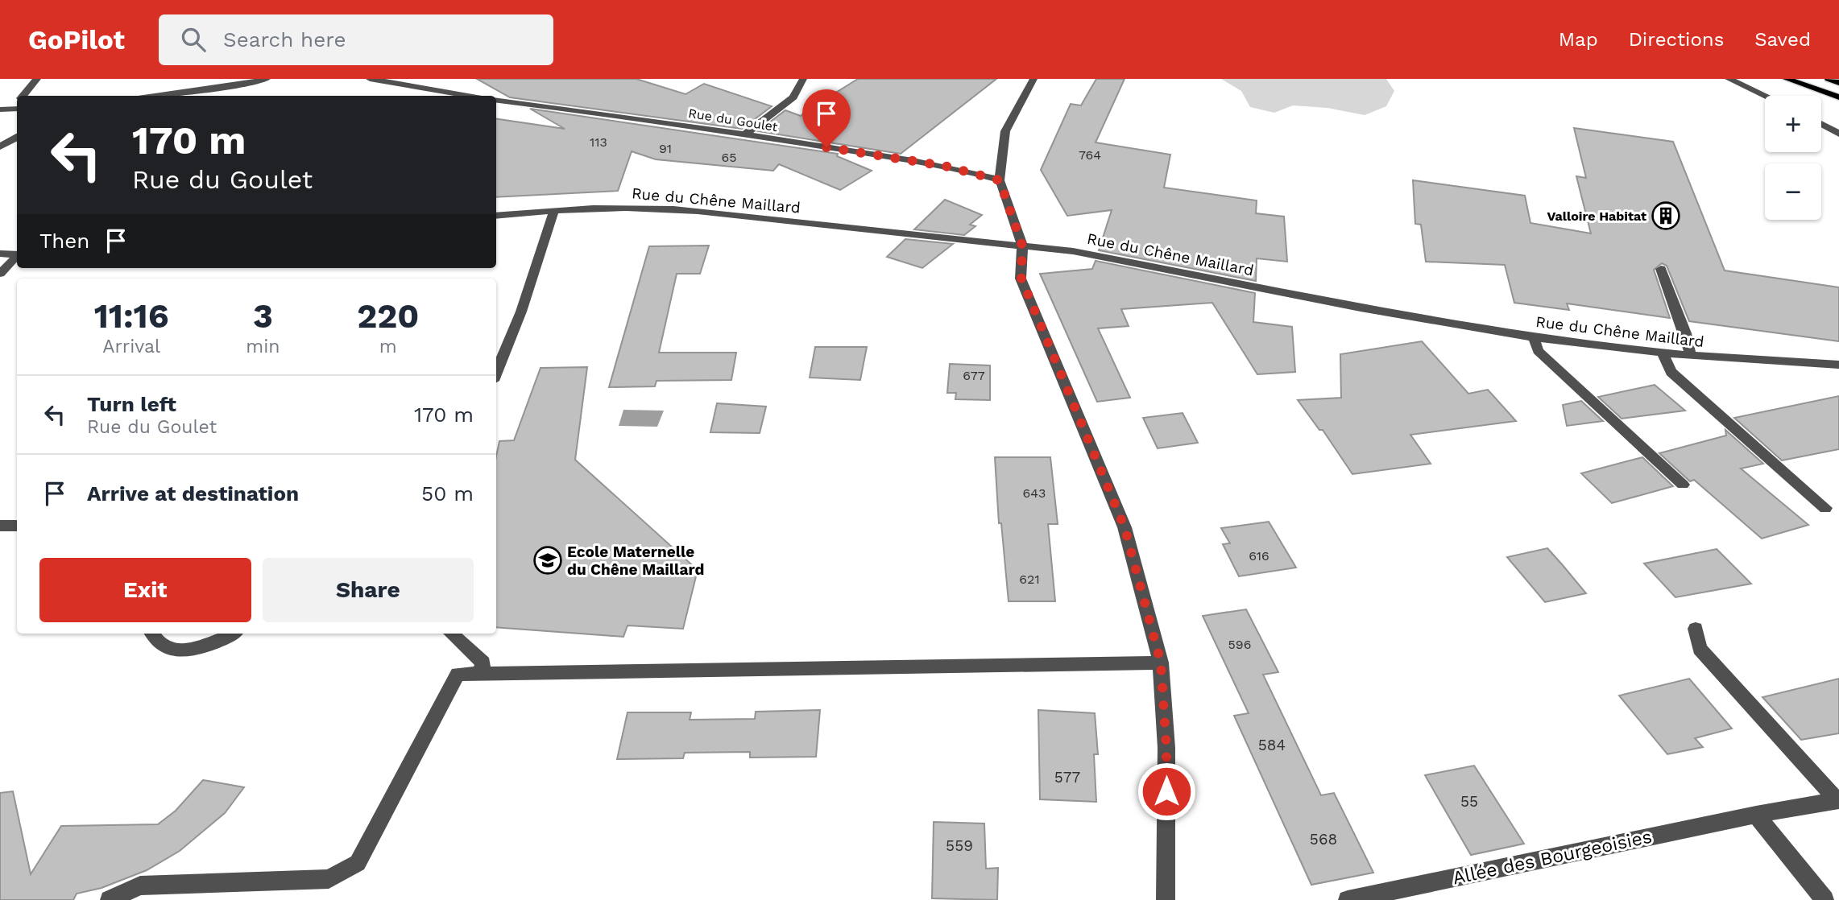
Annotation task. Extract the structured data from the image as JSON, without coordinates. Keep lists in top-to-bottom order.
{
  "streets": {
    "street": ["Rue du Goulet", "Rue du Chêne Maillard", "Allée des Bourgeoisies"]
  },
  "places": {
    "building": ["Valloire Habitat"],
    "school or university": ["Ecole Maternelle du Chêne Maillard"]
  },
  "house_numbers": [
    "113",
    "91",
    "764",
    "65",
    "677",
    "643",
    "616",
    "621",
    "596",
    "584",
    "577",
    "55",
    "568",
    "559"
  ],
  "page": {
    "header": "GoPilot",
    "search": "Search here",
    "nav": ["Map", "Directions", "Saved"],
    "map_buttons": ["+", "−"],
    "turn": ["170 m", "Rue du Goulet"],
    "then": "Then",
    "eta": [
      "11:16",
      "Arrival",
      "3",
      "min",
      "220",
      "m"
    ],
    "list": [
      {
        "name": "Turn left",
        "note": "Rue du Goulet",
        "value": "170 m"
      },
      {
        "name": "Arrive at destination",
        "value": "50 m"
      }
    ],
    "buttons": ["Exit", "Share"]
  }
}
